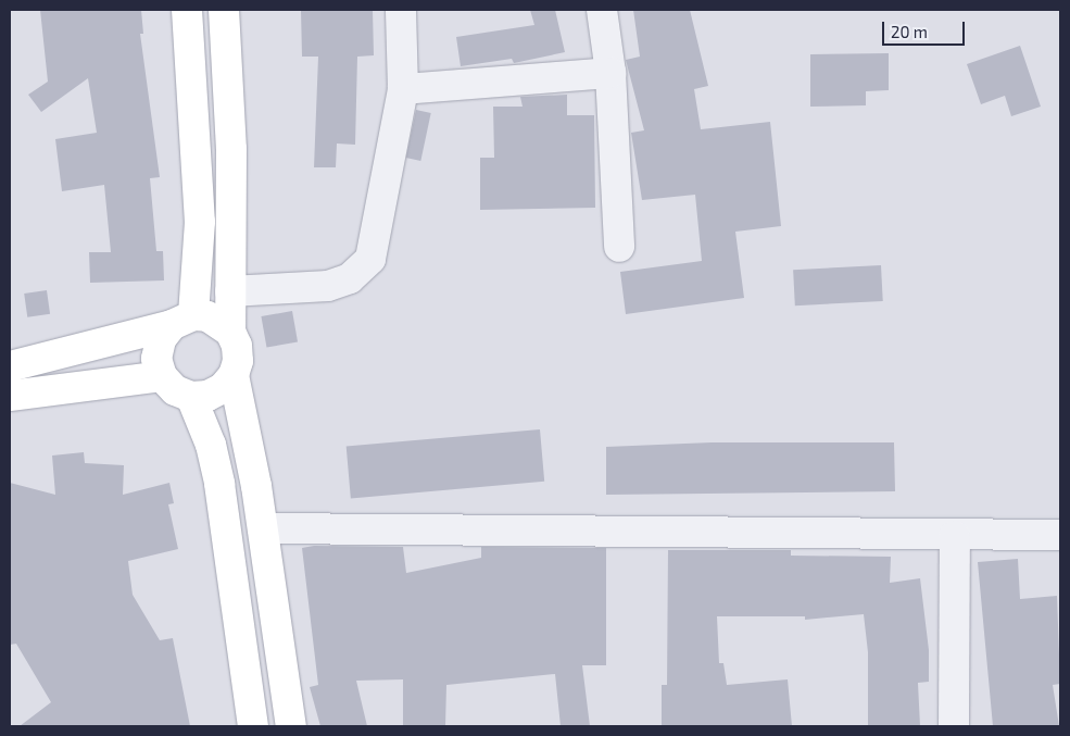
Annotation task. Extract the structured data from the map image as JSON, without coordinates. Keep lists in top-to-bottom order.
{
  "scale_bar": "20 m"
}
